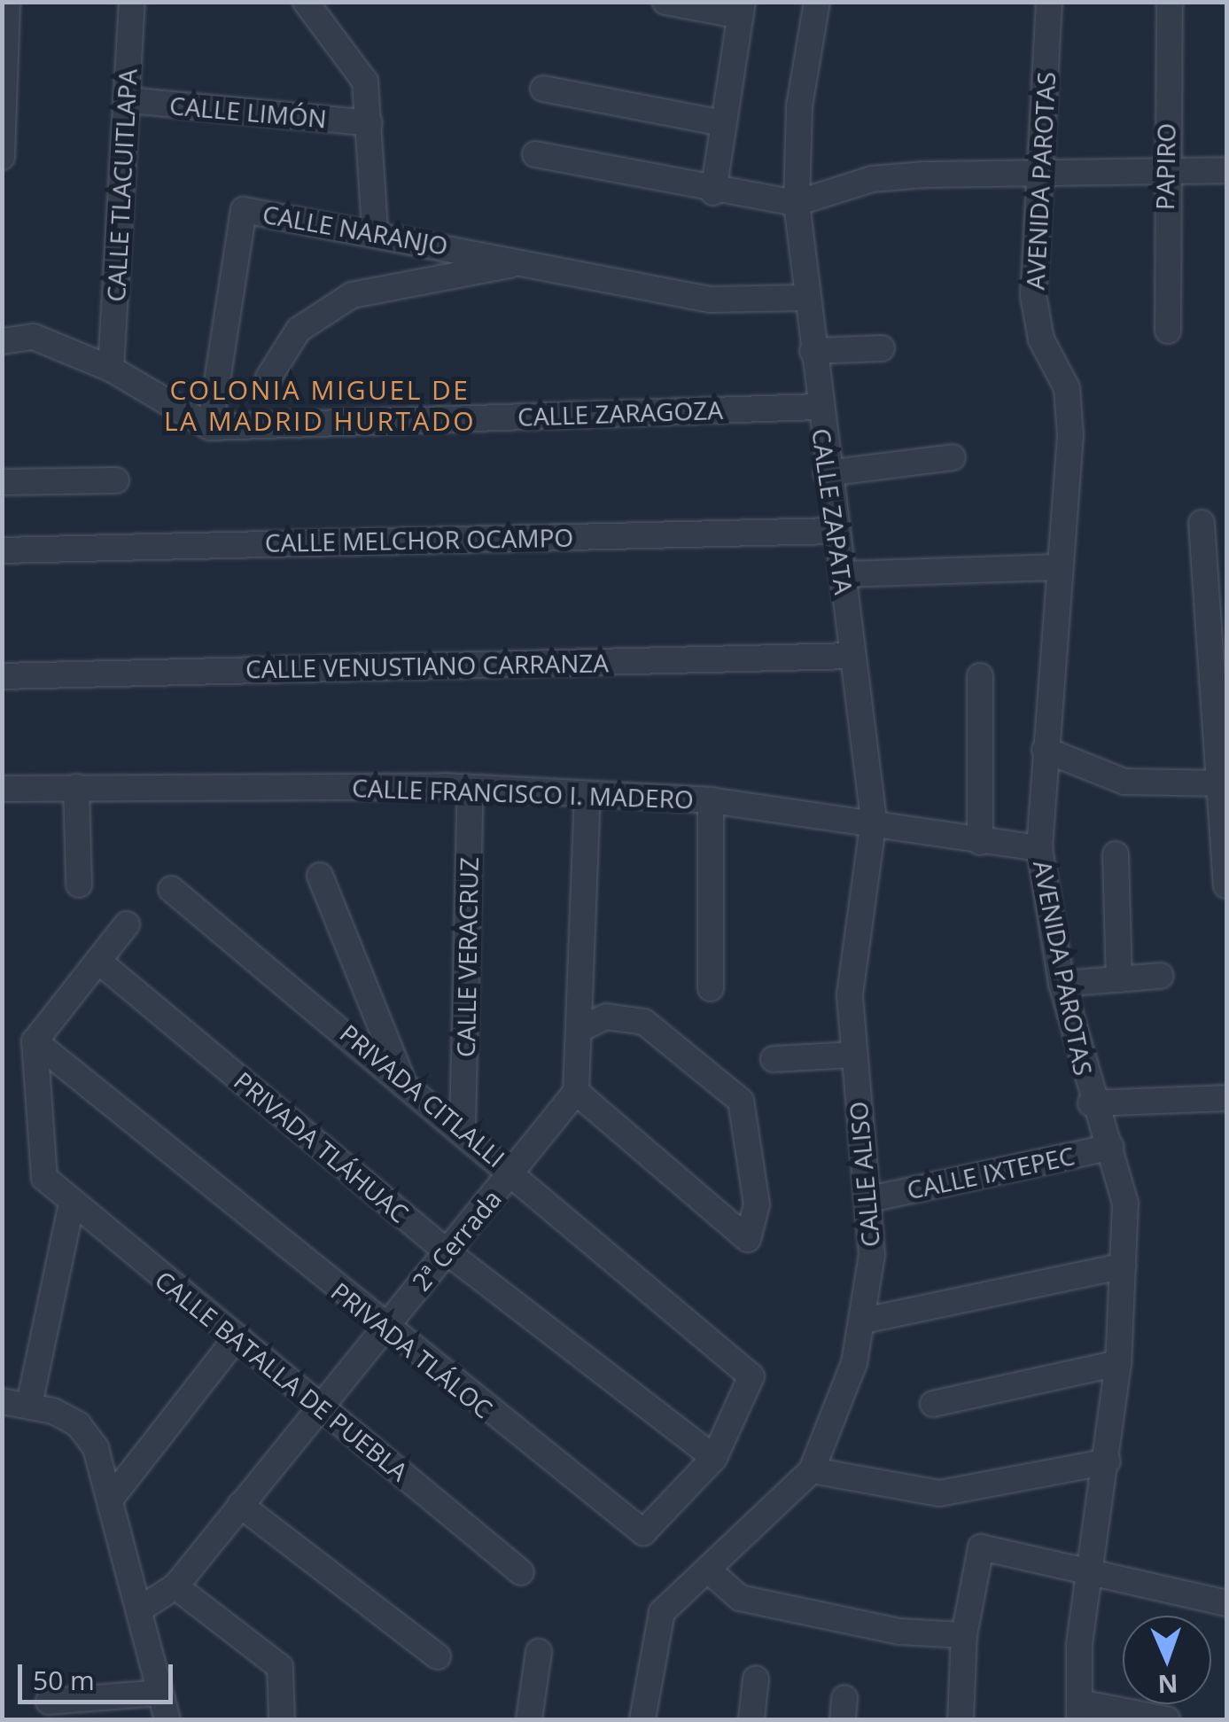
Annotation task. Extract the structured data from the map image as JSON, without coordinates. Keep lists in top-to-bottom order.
{
  "streets": {
    "street": [
      "CALLE LIMÓN",
      "PAPIRO",
      "AVENIDA PAROTAS",
      "CALLE TLACUITLAPA",
      "CALLE NARANJO",
      "CALLE ZARAGOZA",
      "CALLE ZAPATA",
      "CALLE MELCHOR OCAMPO",
      "CALLE VENUSTIANO CARRANZA",
      "CALLE FRANCISCO I. MADERO",
      "CALLE VERACRUZ",
      "PRIVADA CITLALLI",
      "PRIVADA TLÁHUAC",
      "CALLE IXTEPEC",
      "CALLE ALISO",
      "2ª Cerrada",
      "PRIVADA TLÁLOC",
      "CALLE BATALLA DE PUEBLA"
    ]
  },
  "crossings": [
    ["CALLE LIMÓN", "CALLE TLACUITLAPA"],
    ["AVENIDA PAROTAS", "CALLE FRANCISCO I. MADERO"],
    ["AVENIDA PAROTAS", "CALLE IXTEPEC"],
    ["CALLE NARANJO", "CALLE ZARAGOZA"],
    ["CALLE NARANJO", "CALLE ZAPATA"],
    ["CALLE ZARAGOZA", "CALLE ZAPATA"],
    ["CALLE ZAPATA", "CALLE MELCHOR OCAMPO"],
    ["CALLE ZAPATA", "CALLE VENUSTIANO CARRANZA"],
    ["CALLE ZAPATA", "CALLE FRANCISCO I. MADERO"],
    ["CALLE ZAPATA", "CALLE ALISO"],
    ["CALLE FRANCISCO I. MADERO", "CALLE VERACRUZ"],
    ["CALLE FRANCISCO I. MADERO", "CALLE ALISO"],
    ["CALLE VERACRUZ", "PRIVADA CITLALLI"],
    ["PRIVADA CITLALLI", "2ª Cerrada"],
    ["PRIVADA CITLALLI", "PRIVADA TLÁLOC"],
    ["PRIVADA TLÁHUAC", "2ª Cerrada"],
    ["PRIVADA TLÁHUAC", "PRIVADA TLÁLOC"],
    ["CALLE IXTEPEC", "CALLE ALISO"],
    ["2ª Cerrada", "PRIVADA TLÁLOC"],
    ["2ª Cerrada", "CALLE BATALLA DE PUEBLA"],
    ["PRIVADA TLÁLOC", "CALLE BATALLA DE PUEBLA"]
  ],
  "districts": ["COLONIA MIGUEL DE LA MADRID HURTADO"],
  "scale_bar": "50 m",
  "north": "bottom"
}
